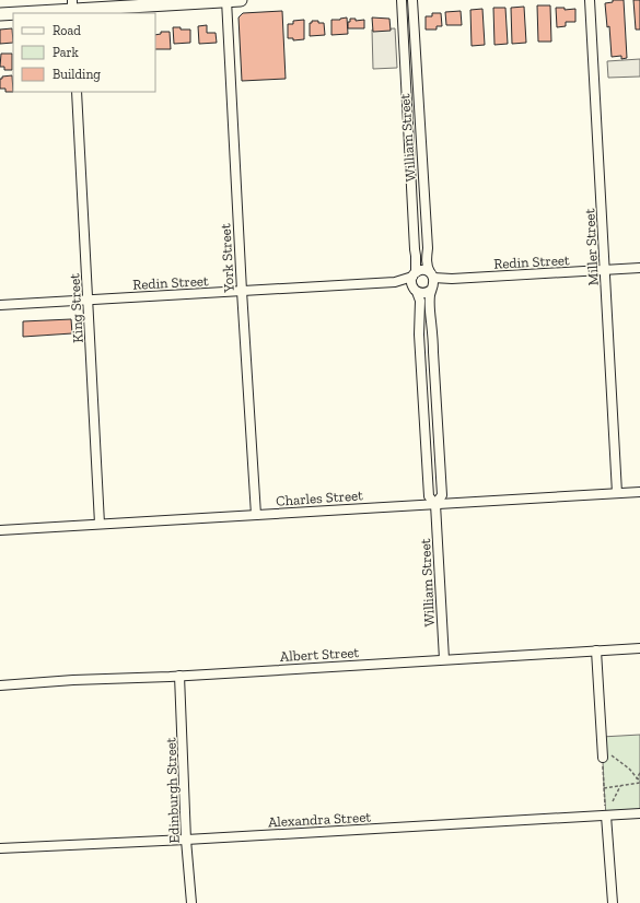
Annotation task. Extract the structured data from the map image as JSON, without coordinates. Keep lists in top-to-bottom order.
{
  "streets": {
    "street": [
      "William Street",
      "Miller Street",
      "York Street",
      "Redin Street",
      "King Street",
      "Charles Street",
      "Albert Street",
      "Edinburgh Street",
      "Alexandra Street"
    ]
  },
  "crossings": [
    ["William Street", "Redin Street"],
    ["William Street", "Charles Street"],
    ["William Street", "Albert Street"],
    ["Miller Street", "Redin Street"],
    ["Miller Street", "Charles Street"],
    ["York Street", "Redin Street"],
    ["York Street", "Charles Street"],
    ["Redin Street", "King Street"],
    ["King Street", "Charles Street"],
    ["Albert Street", "Edinburgh Street"],
    ["Edinburgh Street", "Alexandra Street"]
  ],
  "legend": ["Road", "Park", "Building"]
}
